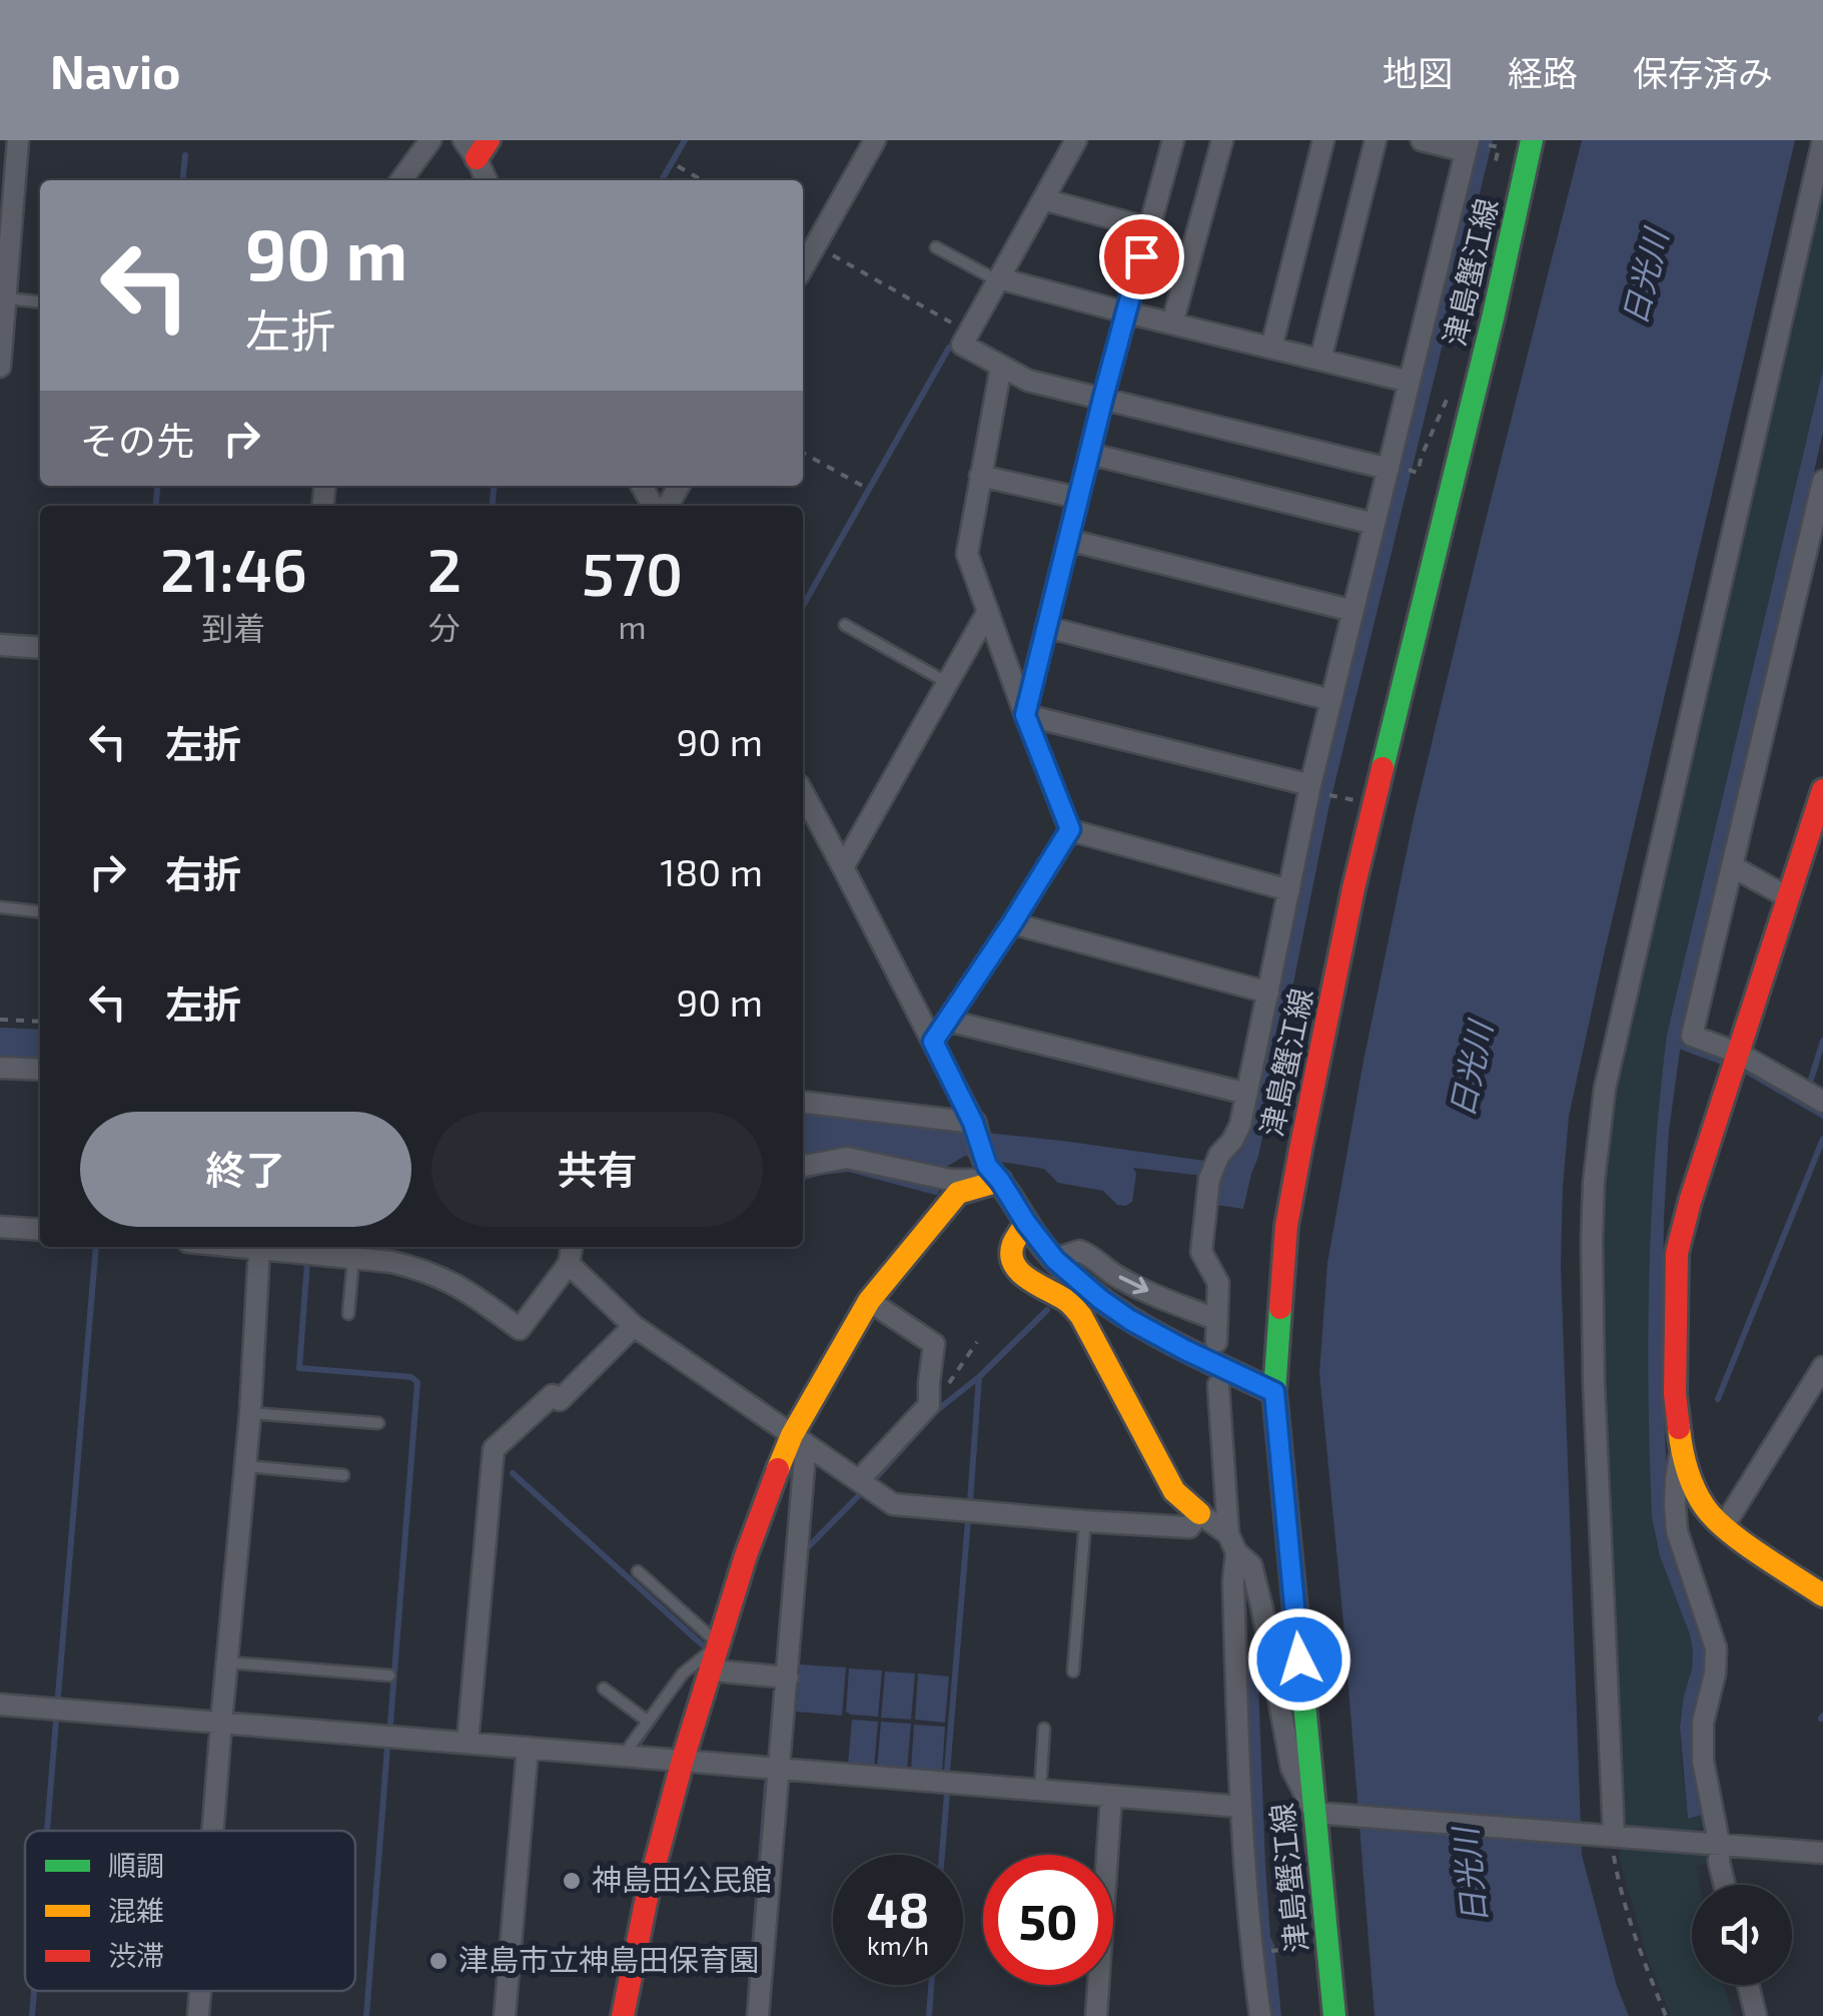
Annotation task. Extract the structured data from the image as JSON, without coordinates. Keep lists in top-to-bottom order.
{
  "streets": {
    "street": ["津島蟹江線"]
  },
  "water": ["日光川"],
  "places": ["神島田公民館", "津島市立神島田保育園"],
  "legend": ["順調", "混雑", "渋滞"],
  "page": {
    "header": "Navio",
    "nav": ["地図", "経路", "保存済み"],
    "turn": ["90 m", "左折"],
    "then": "その先",
    "eta": [
      "21:46",
      "到着",
      "2",
      "分",
      "570",
      "m"
    ],
    "list": [
      {
        "name": "左折",
        "value": "90 m"
      },
      {
        "name": "右折",
        "value": "180 m"
      },
      {
        "name": "左折",
        "value": "90 m"
      }
    ],
    "buttons": ["終了", "共有"],
    "speed": "48 km/h",
    "limit": "50"
  }
}
